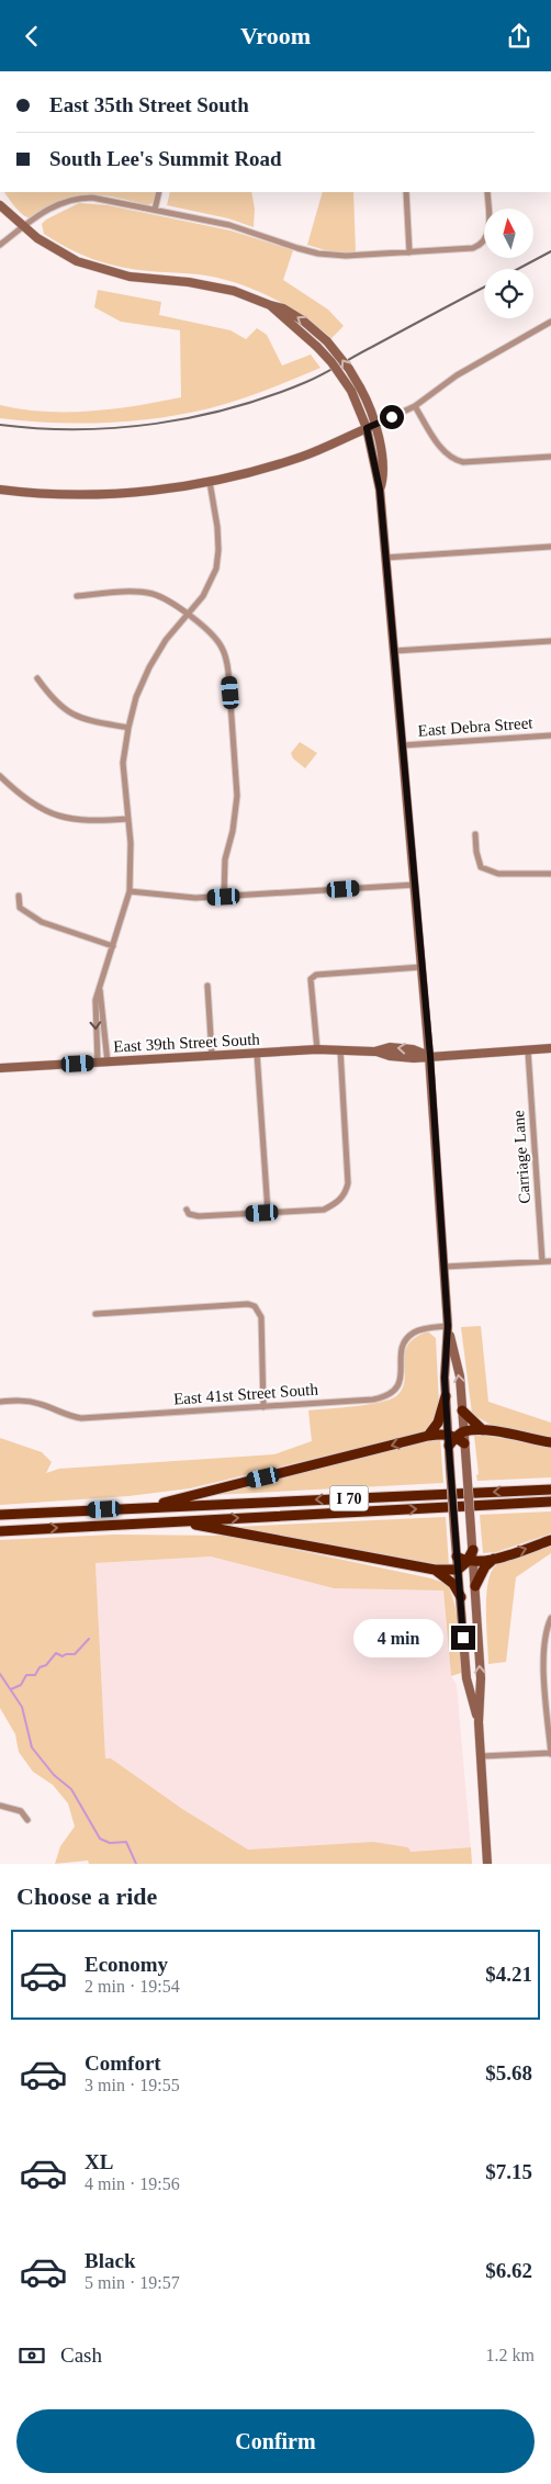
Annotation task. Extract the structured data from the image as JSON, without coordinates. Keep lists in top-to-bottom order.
{
  "streets": {
    "highway": ["I 70"],
    "main road": ["East 39th Street South"],
    "street": ["East Debra Street", "Carriage Lane", "East 41st Street South"]
  },
  "crossings": [
    ["East 39th Street South", "Carriage Lane"]
  ],
  "north": "top",
  "page": {
    "header": "Vroom",
    "banner": ["East 35th Street South", "South Lee's Summit Road"],
    "bubble": "4 min",
    "heading": "Choose a ride",
    "list": [
      {
        "name": "Economy",
        "note": "2 min · 19:54",
        "value": "$4.21"
      },
      {
        "name": "Comfort",
        "note": "3 min · 19:55",
        "value": "$5.68"
      },
      {
        "name": "XL",
        "note": "4 min · 19:56",
        "value": "$7.15"
      },
      {
        "name": "Black",
        "note": "5 min · 19:57",
        "value": "$6.62"
      }
    ],
    "pay": ["Cash", "1.2 km"],
    "buttons": "Confirm"
  }
}
